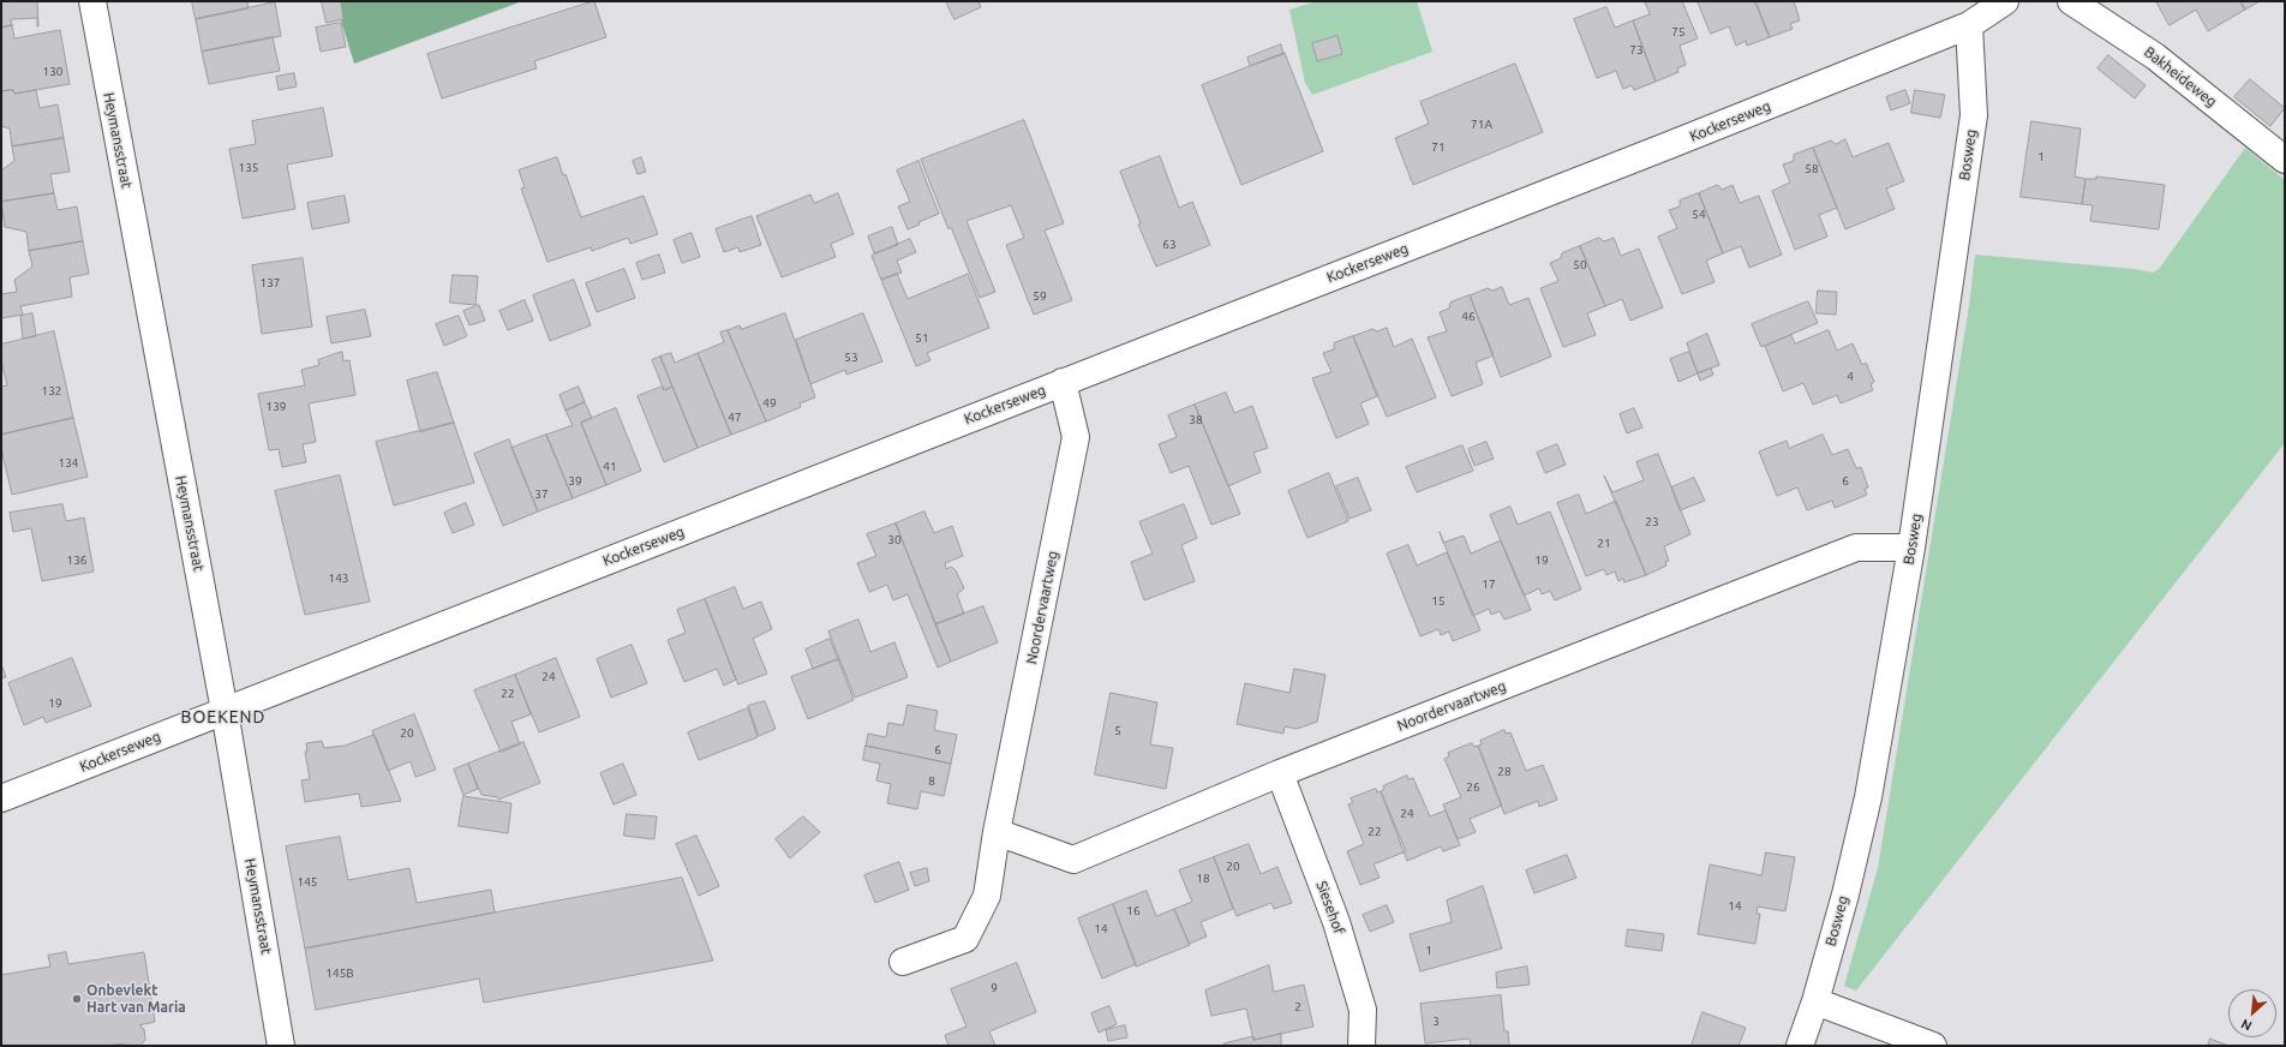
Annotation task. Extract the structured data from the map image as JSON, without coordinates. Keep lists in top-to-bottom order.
{
  "streets": {
    "street": [
      "Bakheideweg",
      "Kockerseweg",
      "Heymansstraat",
      "Bosweg",
      "Noordervaartweg",
      "Siesehof"
    ]
  },
  "crossings": [
    ["Kockerseweg", "Heymansstraat"],
    ["Kockerseweg", "Bosweg"],
    ["Kockerseweg", "Noordervaartweg"],
    ["Bosweg", "Noordervaartweg"],
    ["Noordervaartweg", "Siesehof"]
  ],
  "districts": ["BOEKEND"],
  "places": ["Onbevlekt Hart van Maria"],
  "house_numbers": [
    "75",
    "73",
    "130",
    "71A",
    "71",
    "1",
    "135",
    "58",
    "54",
    "63",
    "50",
    "137",
    "59",
    "46",
    "51",
    "53",
    "4",
    "132",
    "49",
    "139",
    "47",
    "38",
    "134",
    "41",
    "39",
    "6",
    "37",
    "23",
    "30",
    "21",
    "136",
    "19",
    "143",
    "17",
    "15",
    "24",
    "22",
    "19",
    "5",
    "20",
    "6",
    "28",
    "8",
    "26",
    "24",
    "22",
    "20",
    "18",
    "145",
    "14",
    "16",
    "14",
    "1",
    "145B",
    "9",
    "2",
    "3"
  ],
  "north": "bottom left"
}
